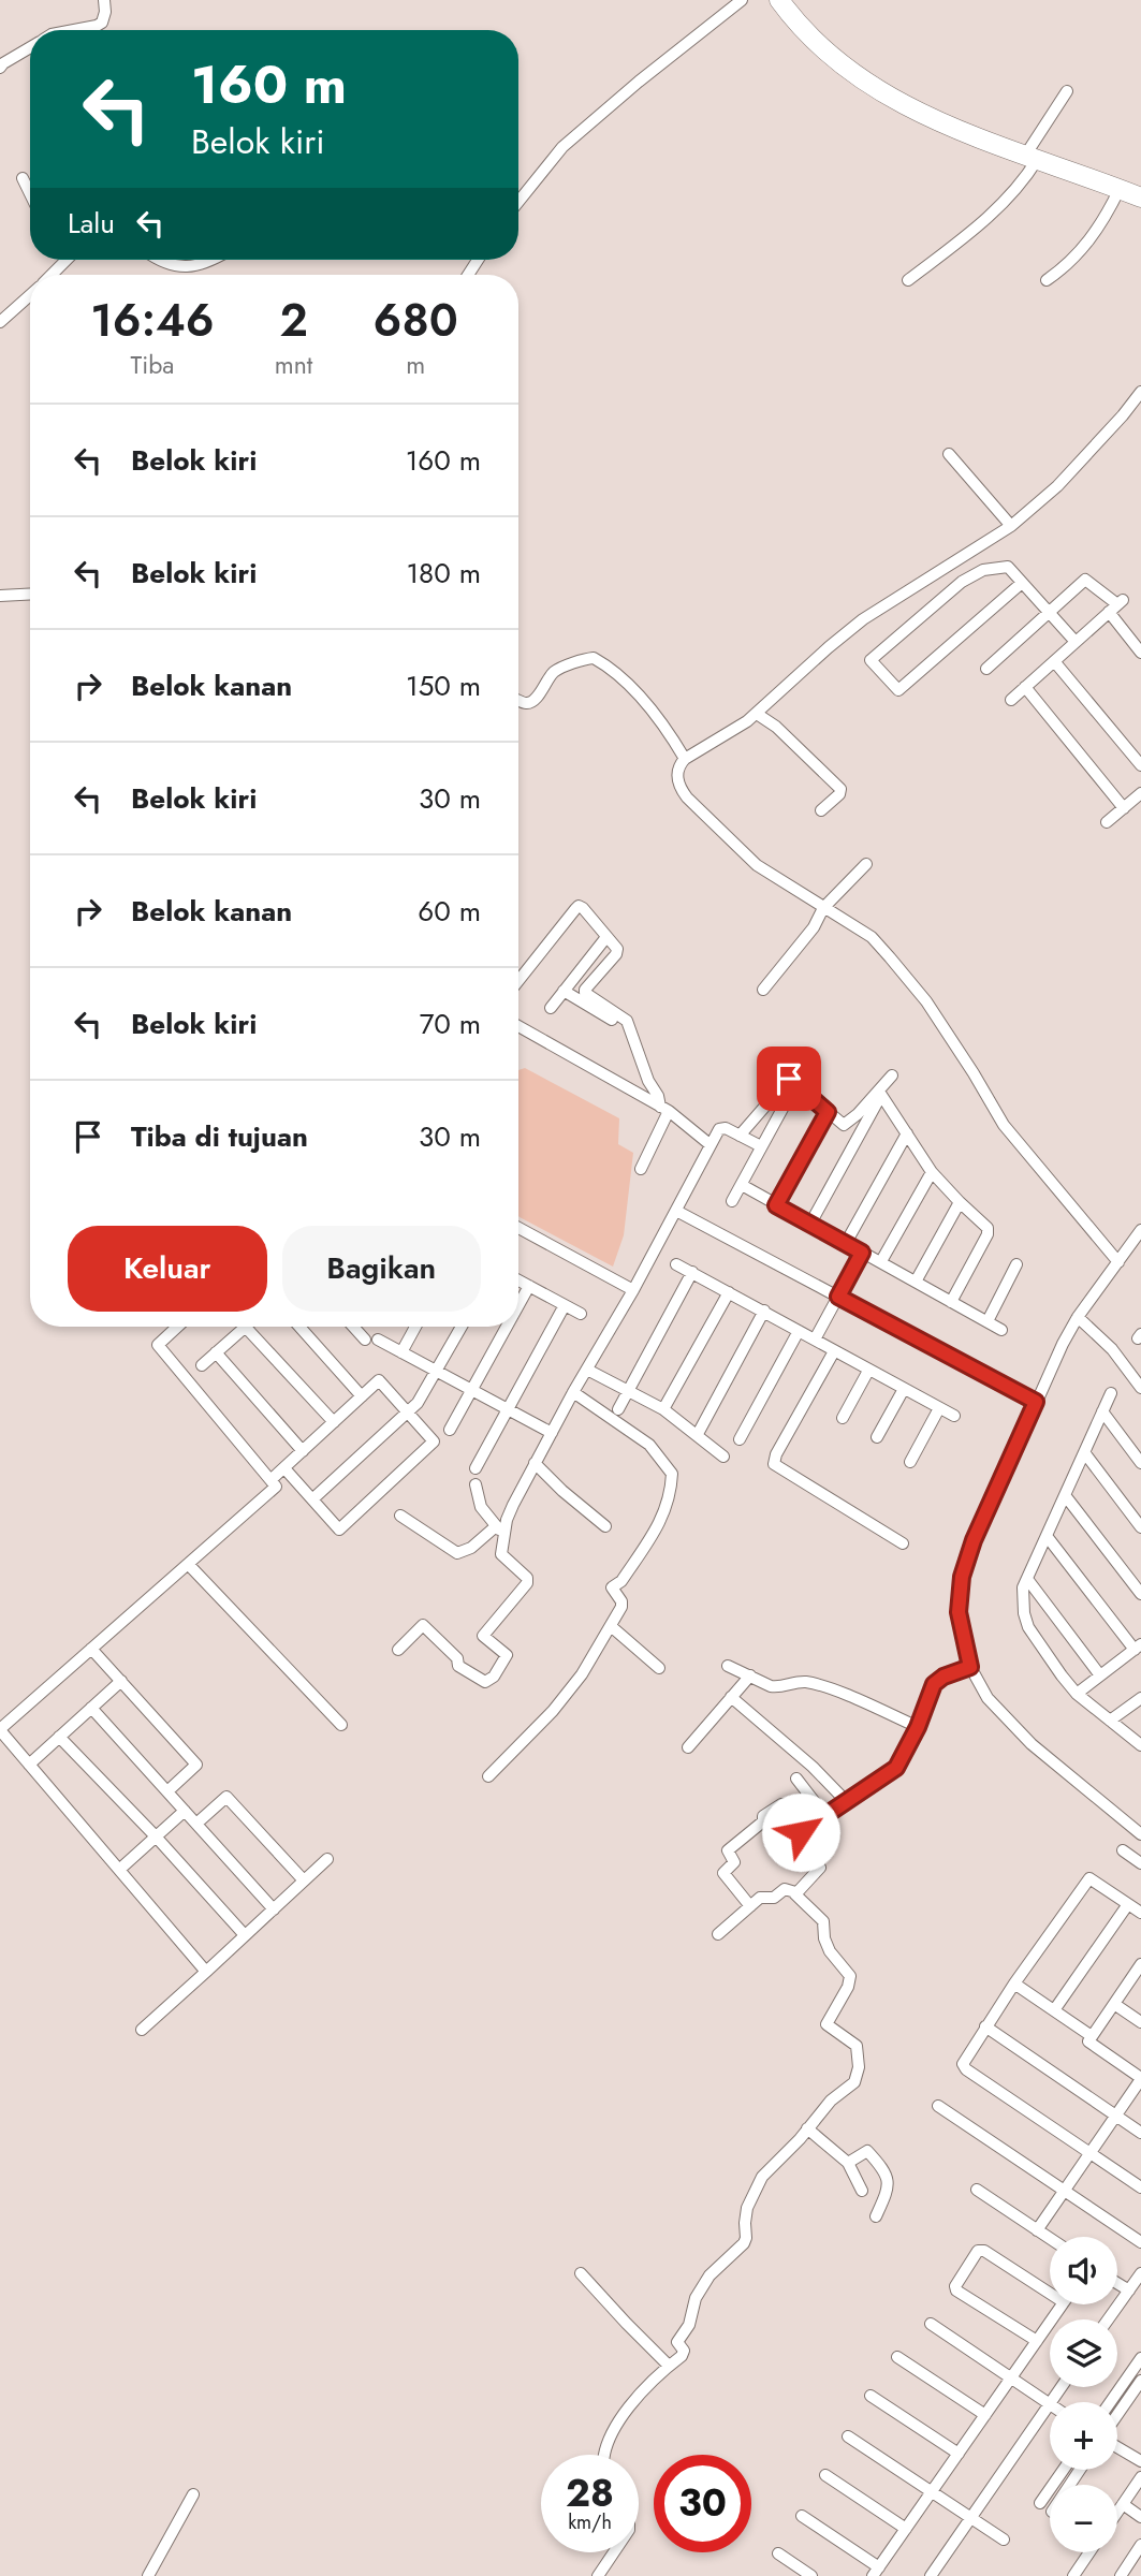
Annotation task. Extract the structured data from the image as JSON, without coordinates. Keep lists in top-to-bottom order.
{
  "page": {
    "turn": ["160 m", "Belok kiri"],
    "then": "Lalu",
    "eta": [
      "16:46",
      "Tiba",
      "2",
      "mnt",
      "680",
      "m"
    ],
    "list": [
      {
        "name": "Belok kiri",
        "value": "160 m"
      },
      {
        "name": "Belok kiri",
        "value": "180 m"
      },
      {
        "name": "Belok kanan",
        "value": "150 m"
      },
      {
        "name": "Belok kiri",
        "value": "30 m"
      },
      {
        "name": "Belok kanan",
        "value": "60 m"
      },
      {
        "name": "Belok kiri",
        "value": "70 m"
      },
      {
        "name": "Tiba di tujuan",
        "value": "30 m"
      }
    ],
    "buttons": ["Keluar", "Bagikan"],
    "map_buttons": ["+", "−"],
    "speed": "28 km/h",
    "limit": "30"
  }
}
